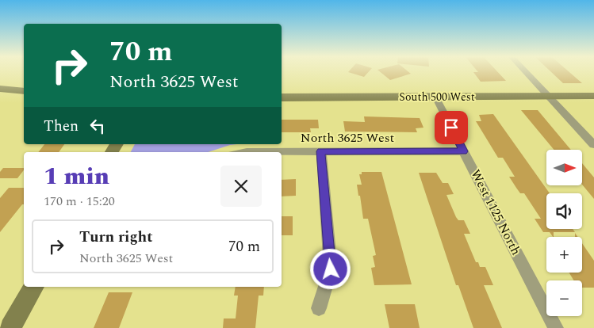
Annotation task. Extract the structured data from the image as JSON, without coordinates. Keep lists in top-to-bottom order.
{
  "streets": {
    "street": ["South 500 West", "North 3625 West", "West 1125 North"]
  },
  "crossings": [
    ["South 500 West", "West 1125 North"],
    ["North 3625 West", "West 1125 North"]
  ],
  "north": "right",
  "page": {
    "turn": ["70 m", "North 3625 West"],
    "then": "Then",
    "map_buttons": ["+", "−"],
    "heading": ["1 min", "170 m · 15:20"],
    "list": [
      {
        "name": "Turn right",
        "note": "North 3625 West",
        "value": "70 m"
      }
    ]
  }
}
